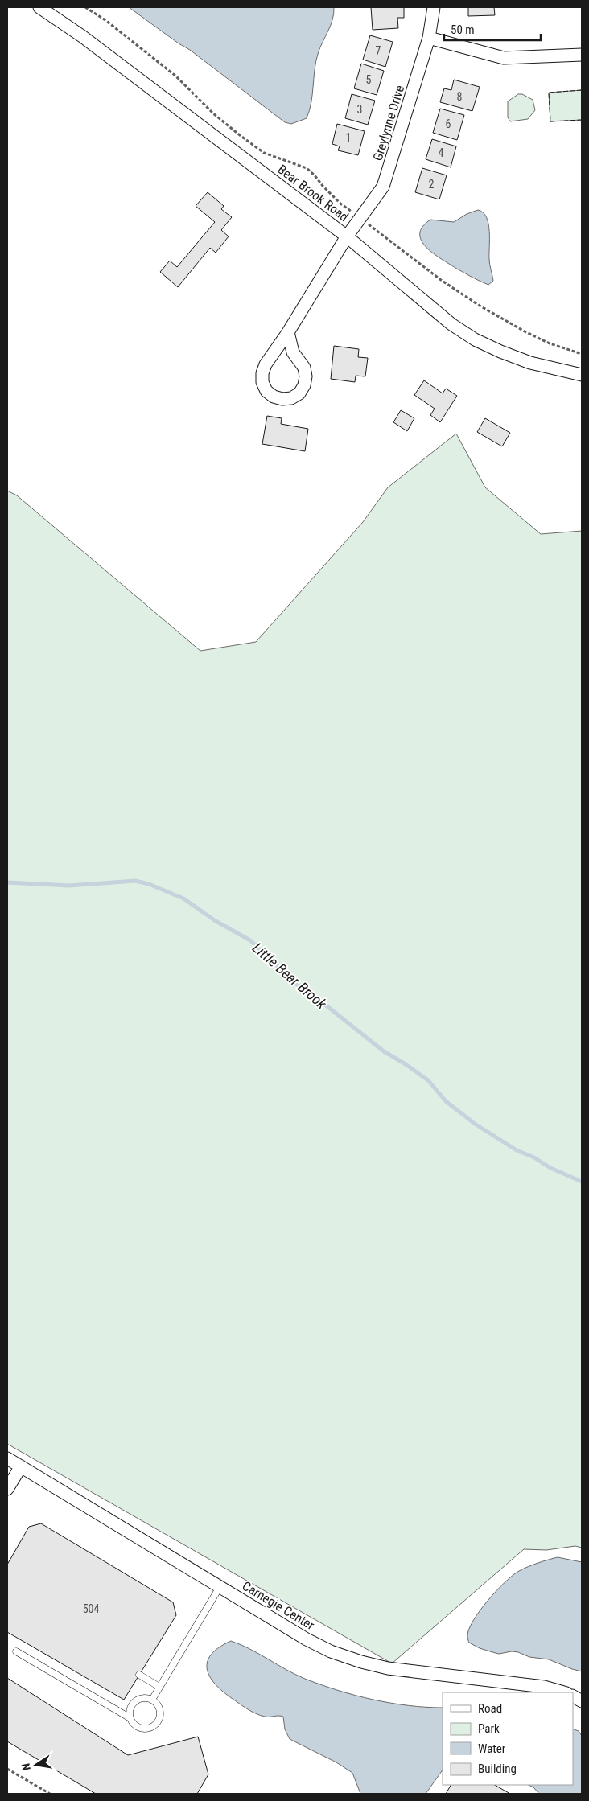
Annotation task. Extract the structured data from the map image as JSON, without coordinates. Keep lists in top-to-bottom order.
{
  "streets": {
    "street": ["Greylynne Drive", "Bear Brook Road", "Carnegie Center"]
  },
  "crossings": [
    ["Greylynne Drive", "Bear Brook Road"]
  ],
  "water": ["Little Bear Brook"],
  "house_numbers": [
    "7",
    "5",
    "8",
    "3",
    "6",
    "1",
    "4",
    "2",
    "504"
  ],
  "legend": [
    "Road",
    "Park",
    "Water",
    "Building"
  ],
  "scale_bar": "50 m",
  "north": "left"
}
